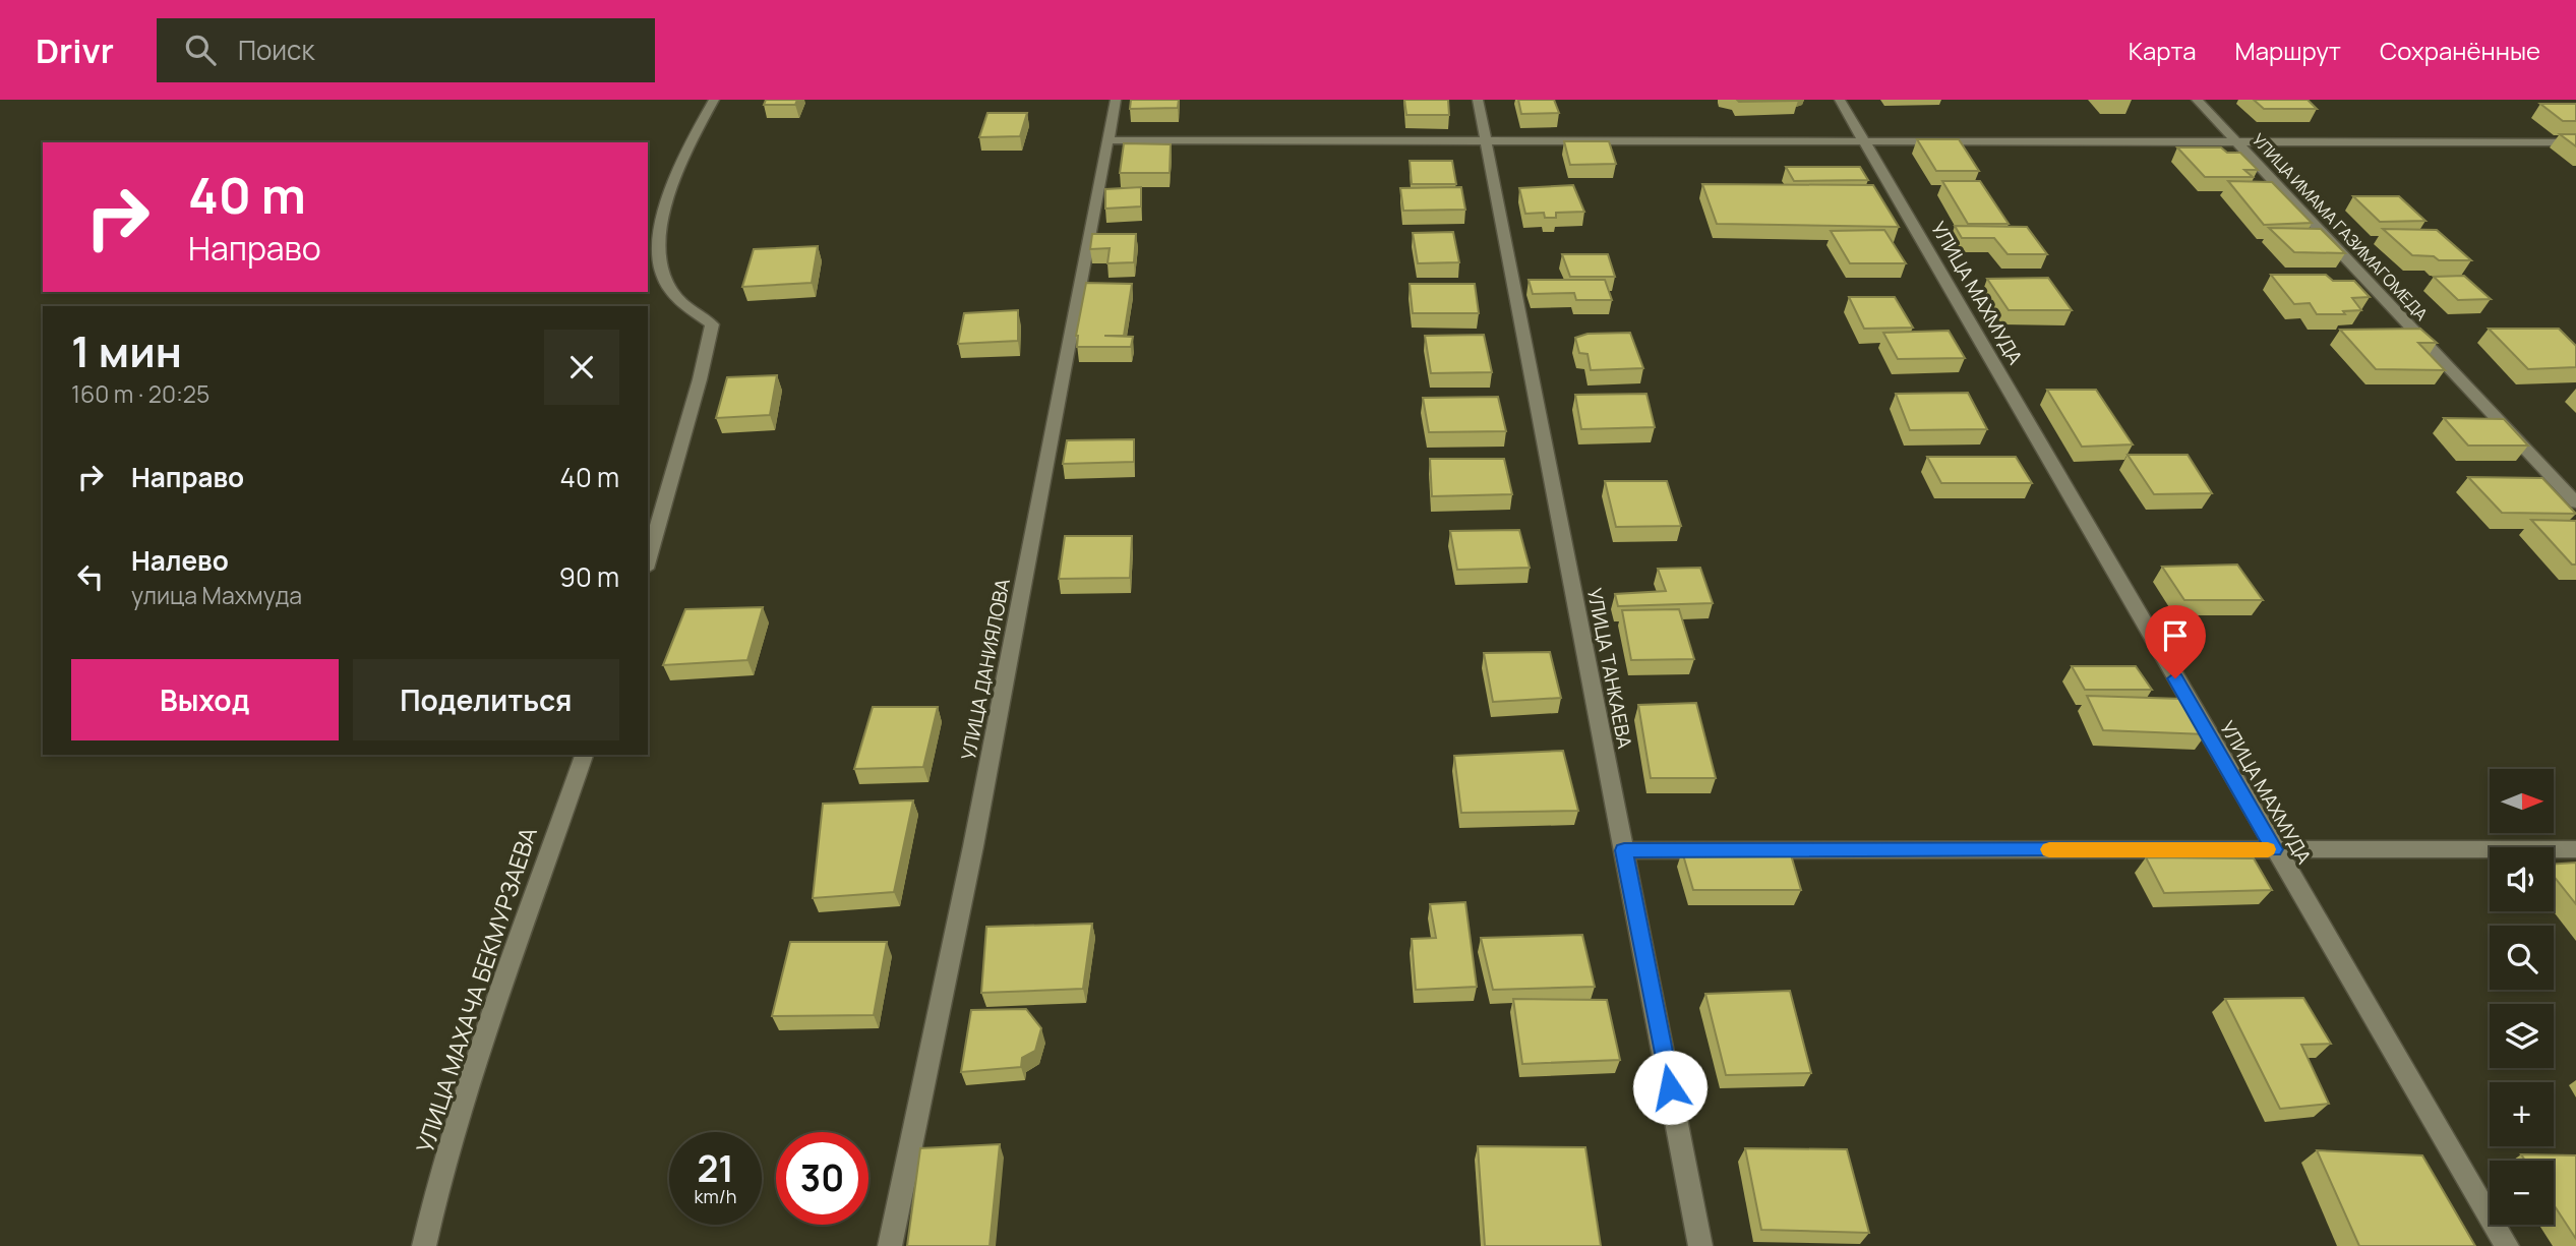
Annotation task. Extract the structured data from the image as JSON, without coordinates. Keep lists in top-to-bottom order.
{
  "streets": {
    "street": [
      "УЛИЦА ИМАМА ГАЗИМАГОМЕДА",
      "УЛИЦА МАХМУДА",
      "УЛИЦА ТАНКАЕВА",
      "УЛИЦА ДАНИЯЛОВА",
      "УЛИЦА МАХАЧА БЕКМУРЗАЕВА"
    ]
  },
  "north": "right",
  "page": {
    "header": "Drivr",
    "search": "Поиск",
    "nav": ["Карта", "Маршрут", "Сохранённые"],
    "turn": ["40 m", "Направо"],
    "heading": ["1 мин", "160 m · 20:25"],
    "list": [
      {
        "name": "Направо",
        "value": "40 m"
      },
      {
        "name": "Налево",
        "note": "улица Махмуда",
        "value": "90 m"
      }
    ],
    "buttons": ["Выход", "Поделиться"],
    "map_buttons": ["+", "−"],
    "speed": "21 km/h",
    "limit": "30"
  }
}
